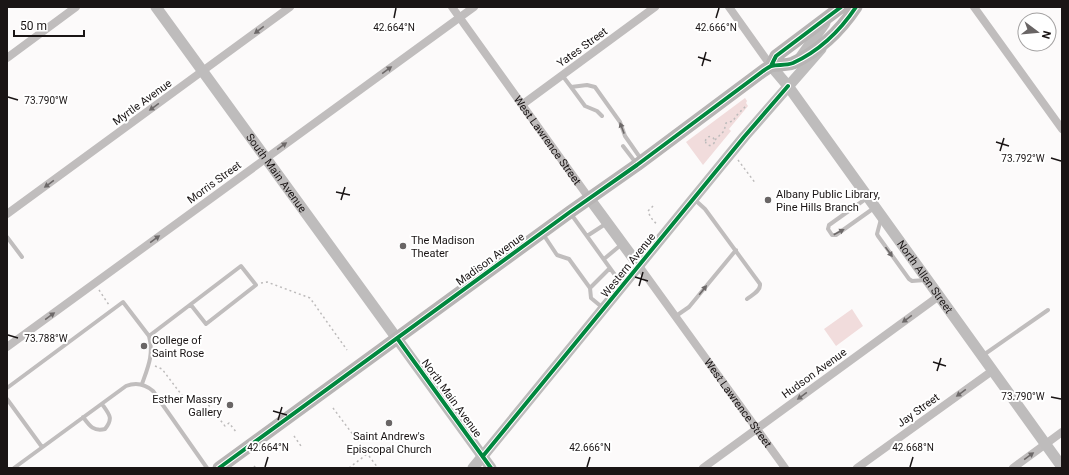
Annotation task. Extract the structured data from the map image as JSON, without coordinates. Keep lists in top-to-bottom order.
{
  "streets": {
    "main road": ["Madison Avenue", "Western Avenue"],
    "street": [
      "Yates Street",
      "Myrtle Avenue",
      "West Lawrence Street",
      "South Main Avenue",
      "Morris Street",
      "North Allen Street",
      "Hudson Avenue",
      "North Main Avenue",
      "Jay Street"
    ]
  },
  "crossings": [
    ["Yates Street", "West Lawrence Street"],
    ["Myrtle Avenue", "South Main Avenue"],
    ["West Lawrence Street", "Morris Street"],
    ["West Lawrence Street", "Madison Avenue"],
    ["West Lawrence Street", "Western Avenue"],
    ["West Lawrence Street", "Hudson Avenue"],
    ["South Main Avenue", "Morris Street"],
    ["South Main Avenue", "Madison Avenue"],
    ["South Main Avenue", "North Main Avenue"],
    ["Madison Avenue", "Western Avenue"],
    ["Madison Avenue", "North Allen Street"],
    ["Madison Avenue", "North Main Avenue"],
    ["Western Avenue", "North Allen Street"],
    ["Western Avenue", "North Main Avenue"],
    ["North Allen Street", "Hudson Avenue"],
    ["North Allen Street", "Jay Street"]
  ],
  "one_way": [
    "Myrtle Avenue",
    "Morris Street",
    "Hudson Avenue",
    "Jay Street"
  ],
  "places": [
    "Albany Public Library, Pine Hills Branch",
    "The Madison Theater",
    "College of Saint Rose",
    "Esther Massry Gallery",
    "Saint Andrew's Episcopal Church"
  ],
  "scale_bar": "50 m",
  "north": "right",
  "coordinates": [
    "42.664°N",
    "42.666°N",
    "73.790°W",
    "73.792°W",
    "73.788°W",
    "42.668°N"
  ]
}
